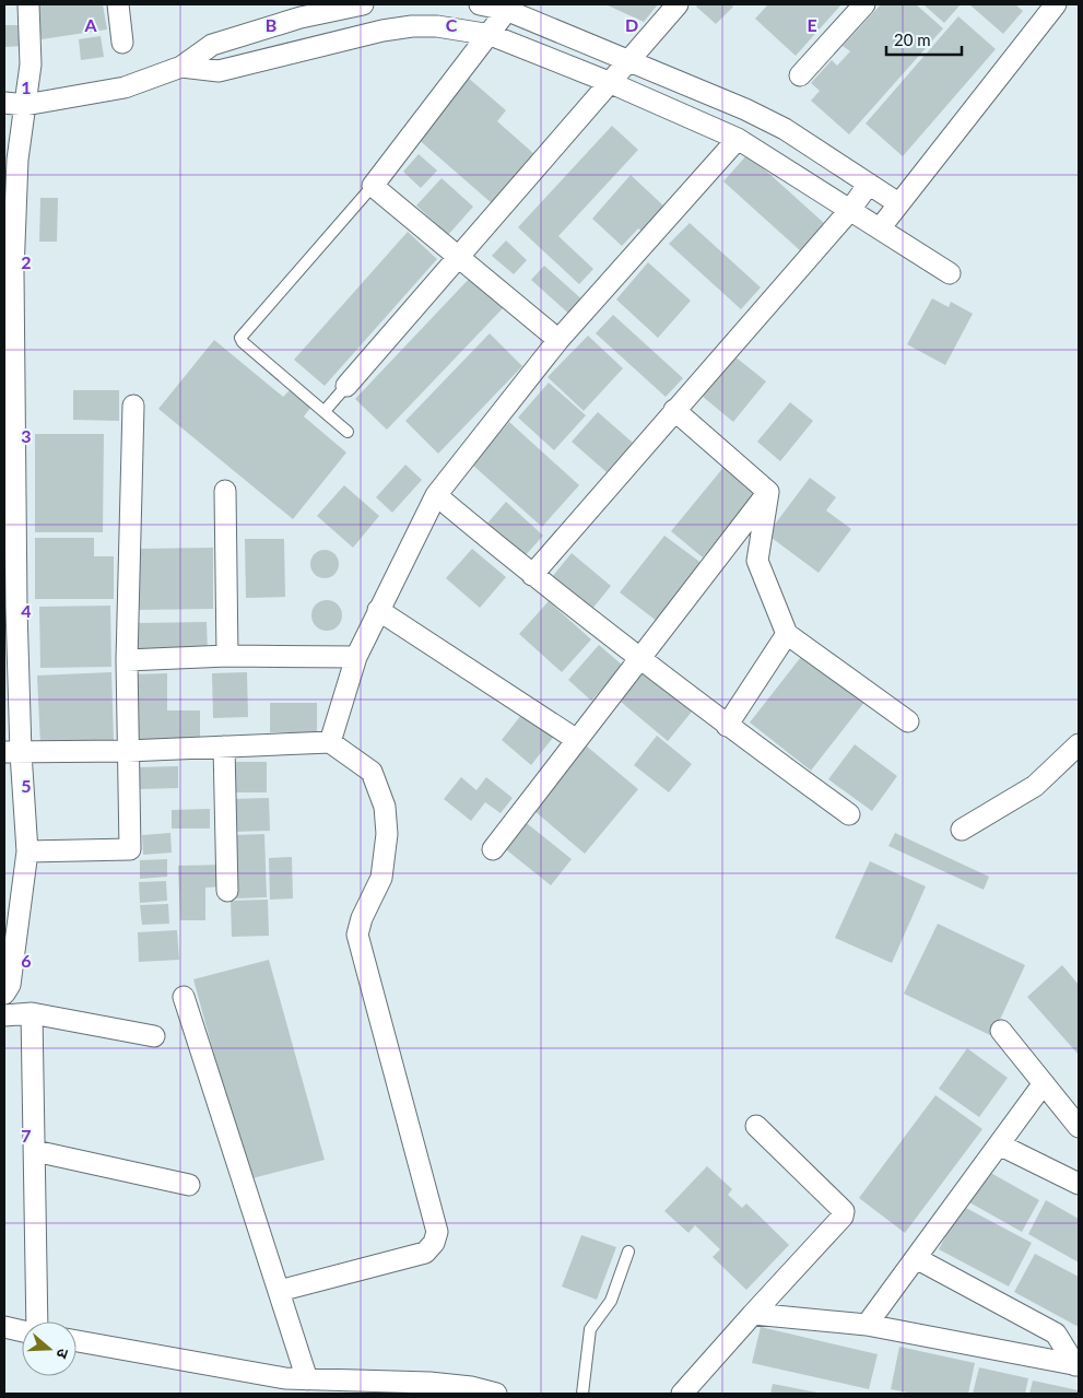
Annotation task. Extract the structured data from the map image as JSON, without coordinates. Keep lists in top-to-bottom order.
{
  "scale_bar": "20 m",
  "north": "right",
  "grid": {
    "columns": [
      "A",
      "B",
      "C",
      "D",
      "E"
    ],
    "rows": [
      "1",
      "2",
      "3",
      "4",
      "5",
      "6",
      "7"
    ]
  }
}
